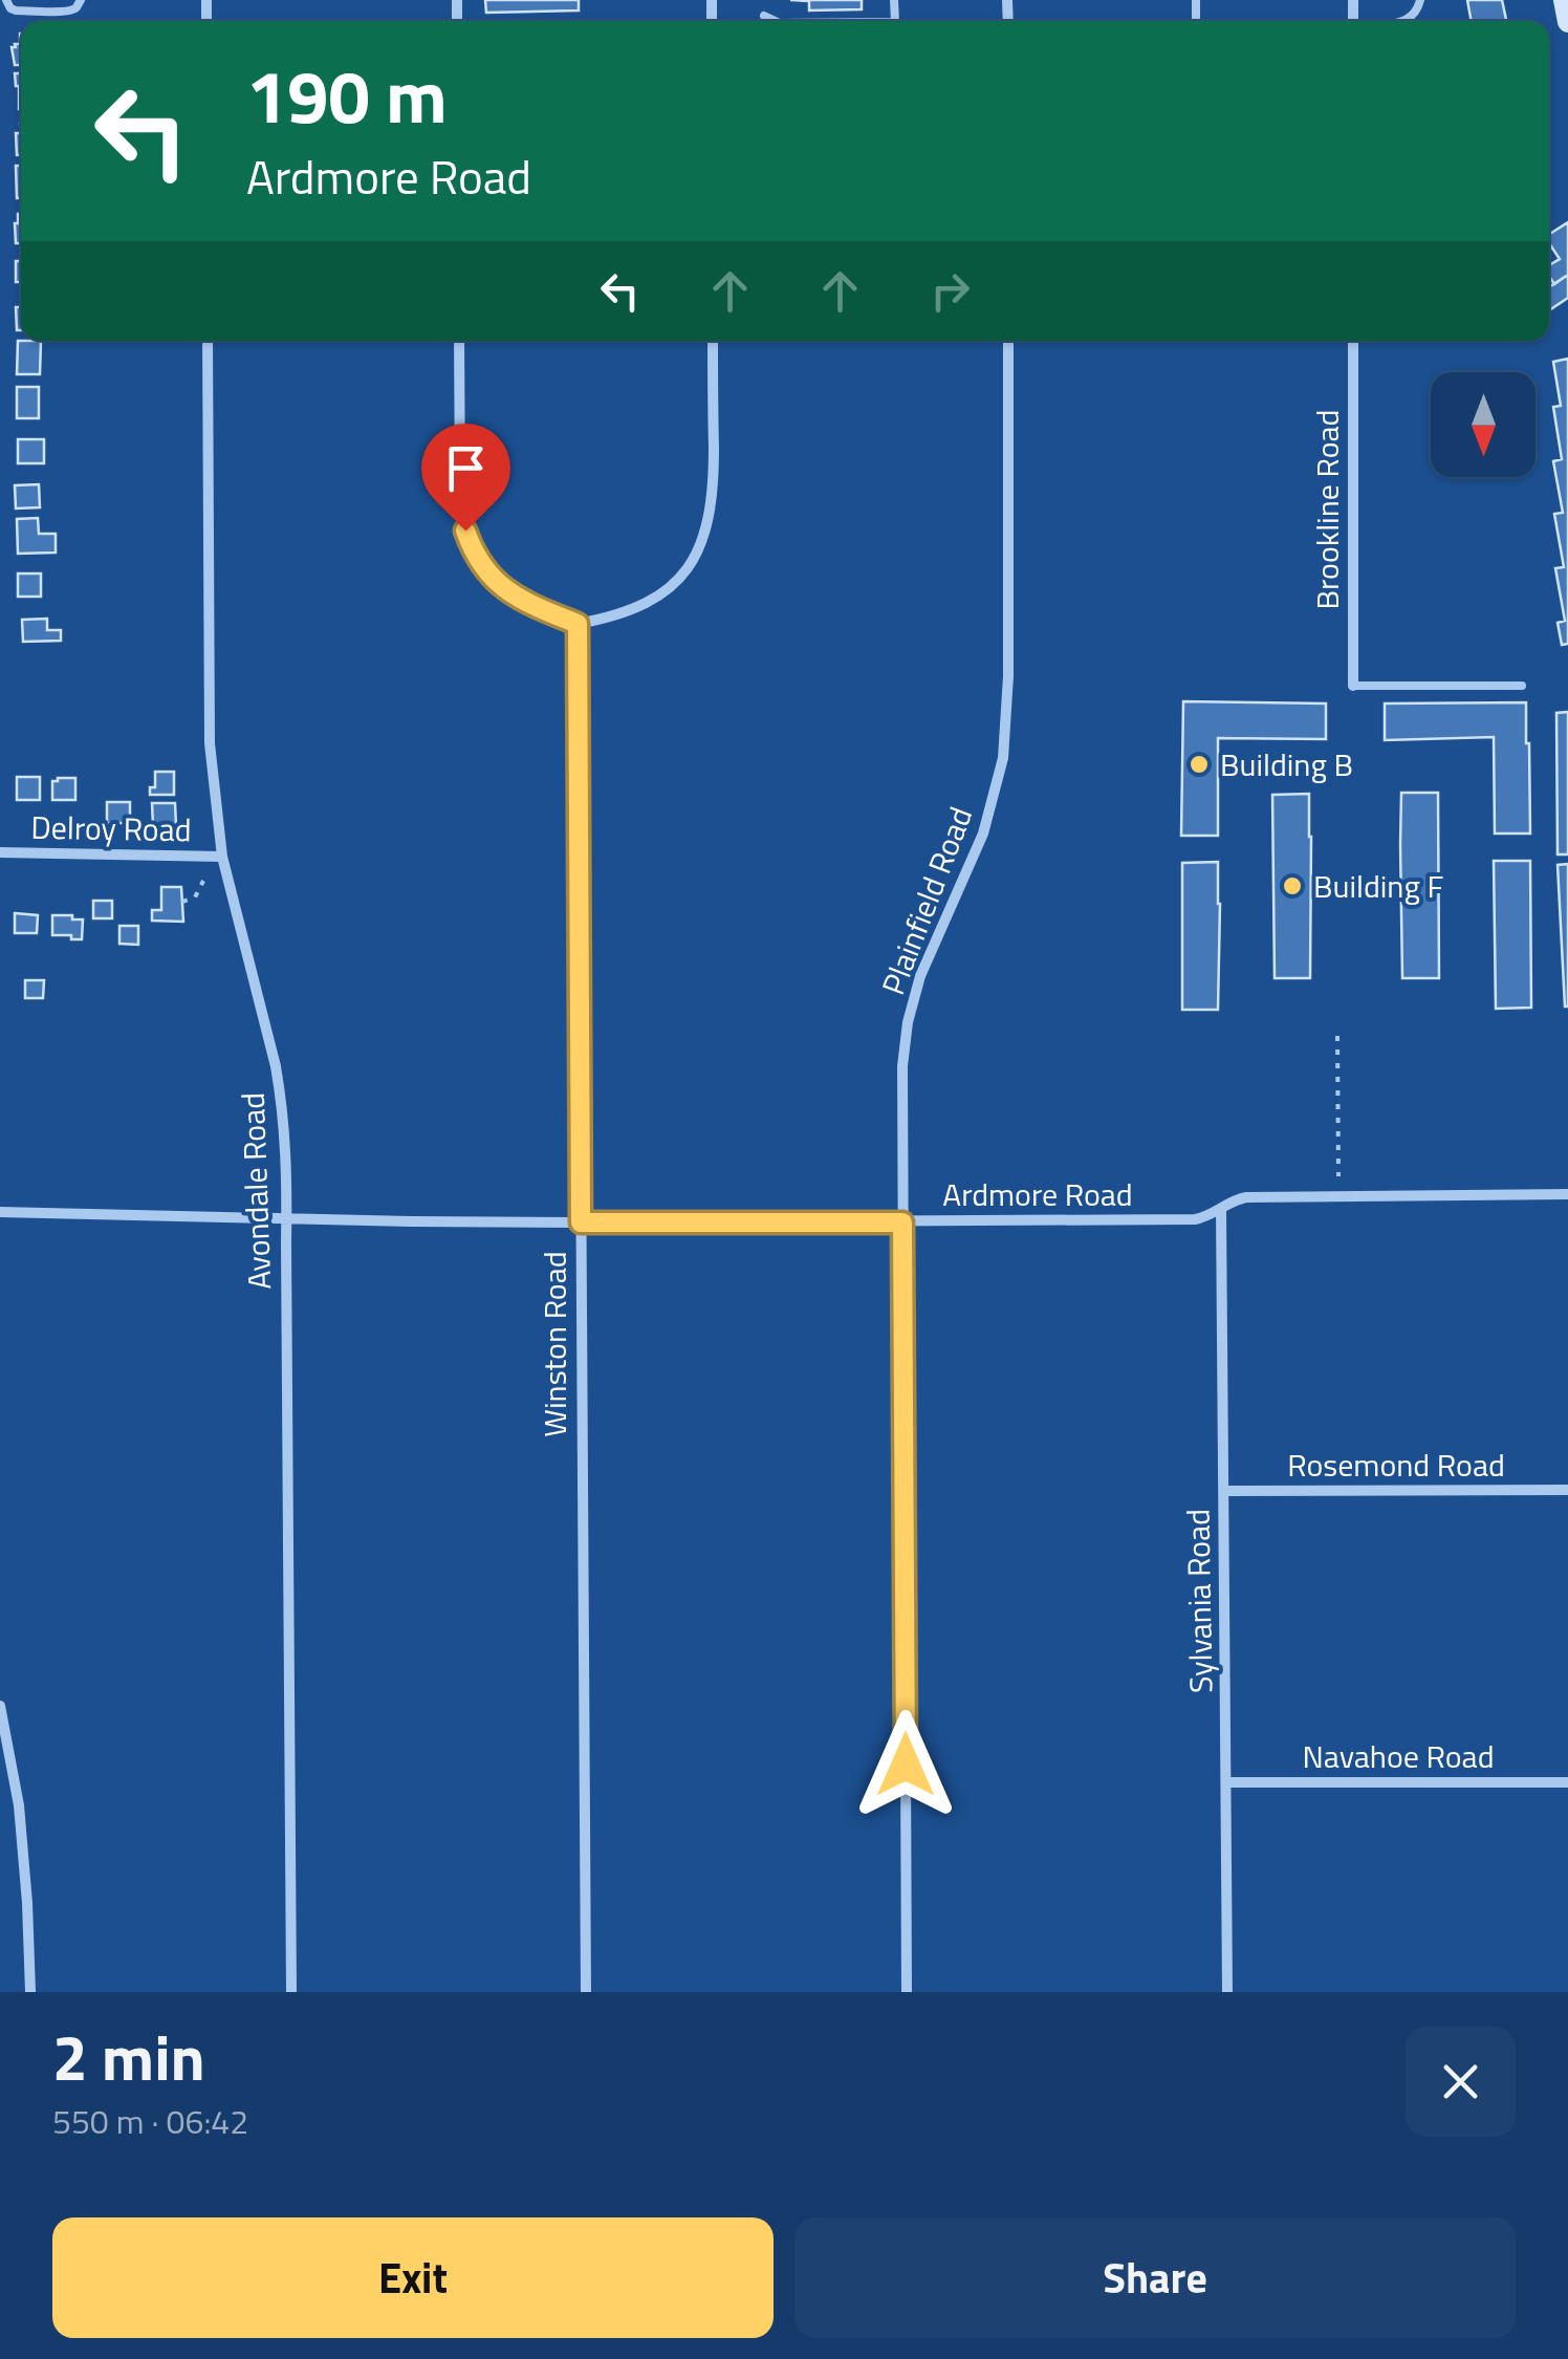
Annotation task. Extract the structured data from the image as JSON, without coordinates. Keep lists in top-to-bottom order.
{
  "streets": {
    "street": [
      "Brookline Road",
      "Delroy Road",
      "Plainfield Road",
      "Avondale Road",
      "Ardmore Road",
      "Winston Road",
      "Rosemond Road",
      "Sylvania Road",
      "Navahoe Road"
    ]
  },
  "crossings": [
    ["Delroy Road", "Avondale Road"],
    ["Plainfield Road", "Ardmore Road"],
    ["Avondale Road", "Ardmore Road"],
    ["Ardmore Road", "Winston Road"],
    ["Ardmore Road", "Sylvania Road"],
    ["Rosemond Road", "Sylvania Road"],
    ["Sylvania Road", "Navahoe Road"]
  ],
  "places": ["Building B", "Building F"],
  "north": "bottom",
  "page": {
    "turn": ["190 m", "Ardmore Road"],
    "heading": ["2 min", "550 m · 06:42"],
    "buttons": ["Exit", "Share"]
  }
}
